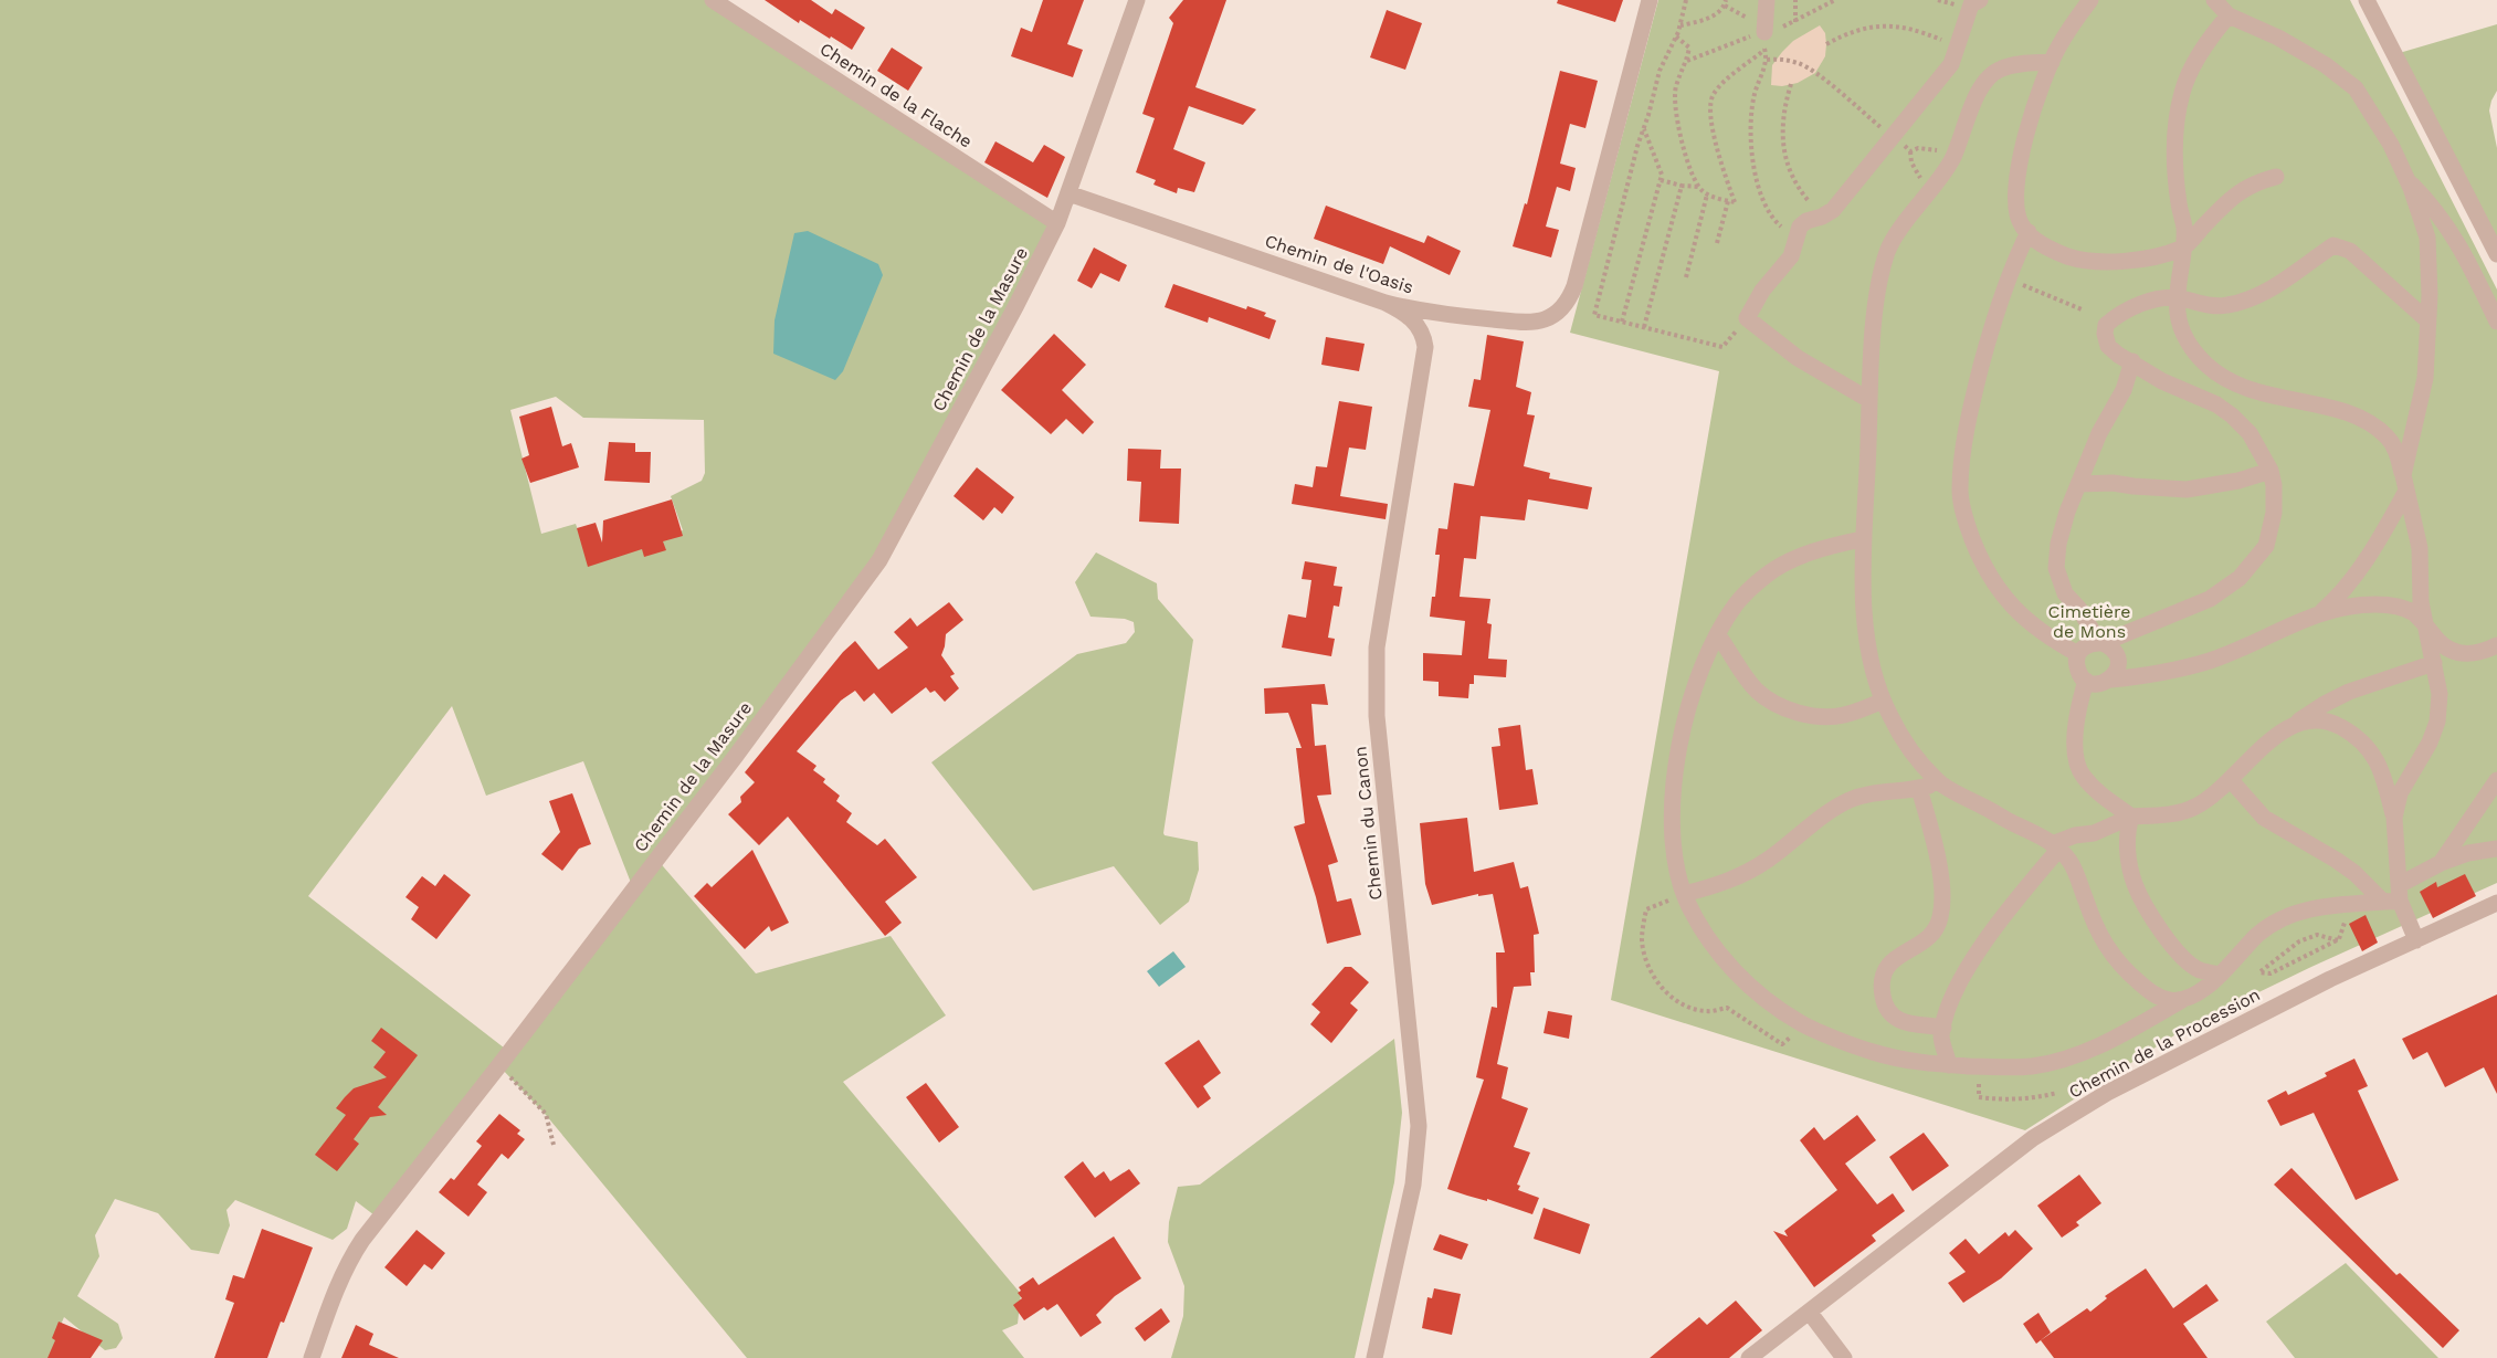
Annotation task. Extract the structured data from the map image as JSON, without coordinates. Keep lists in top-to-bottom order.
{
  "streets": {
    "street": [
      "Chemin de la Flache",
      "Chemin de l'Oasis",
      "Chemin de la Masure",
      "Chemin du Canon",
      "Chemin de la Procession"
    ]
  },
  "crossings": [
    ["Chemin de la Flache", "Chemin de la Masure"],
    ["Chemin de l'Oasis", "Chemin de la Masure"],
    ["Chemin de l'Oasis", "Chemin du Canon"]
  ],
  "parks": ["Cimetière de Mons"]
}
